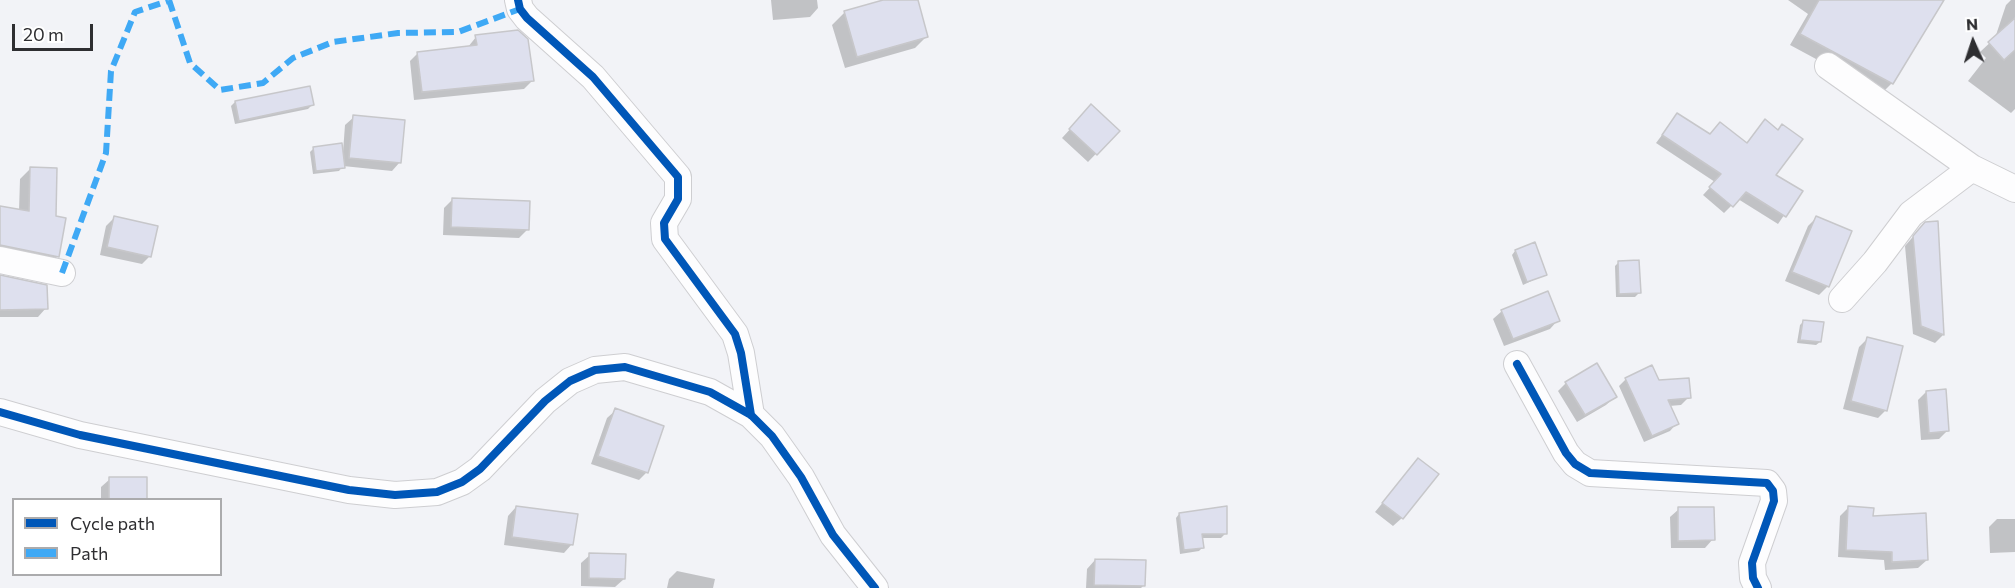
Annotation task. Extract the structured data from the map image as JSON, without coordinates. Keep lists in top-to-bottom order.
{
  "legend": ["Cycle path", "Path"],
  "scale_bar": "20 m",
  "north": "top"
}
